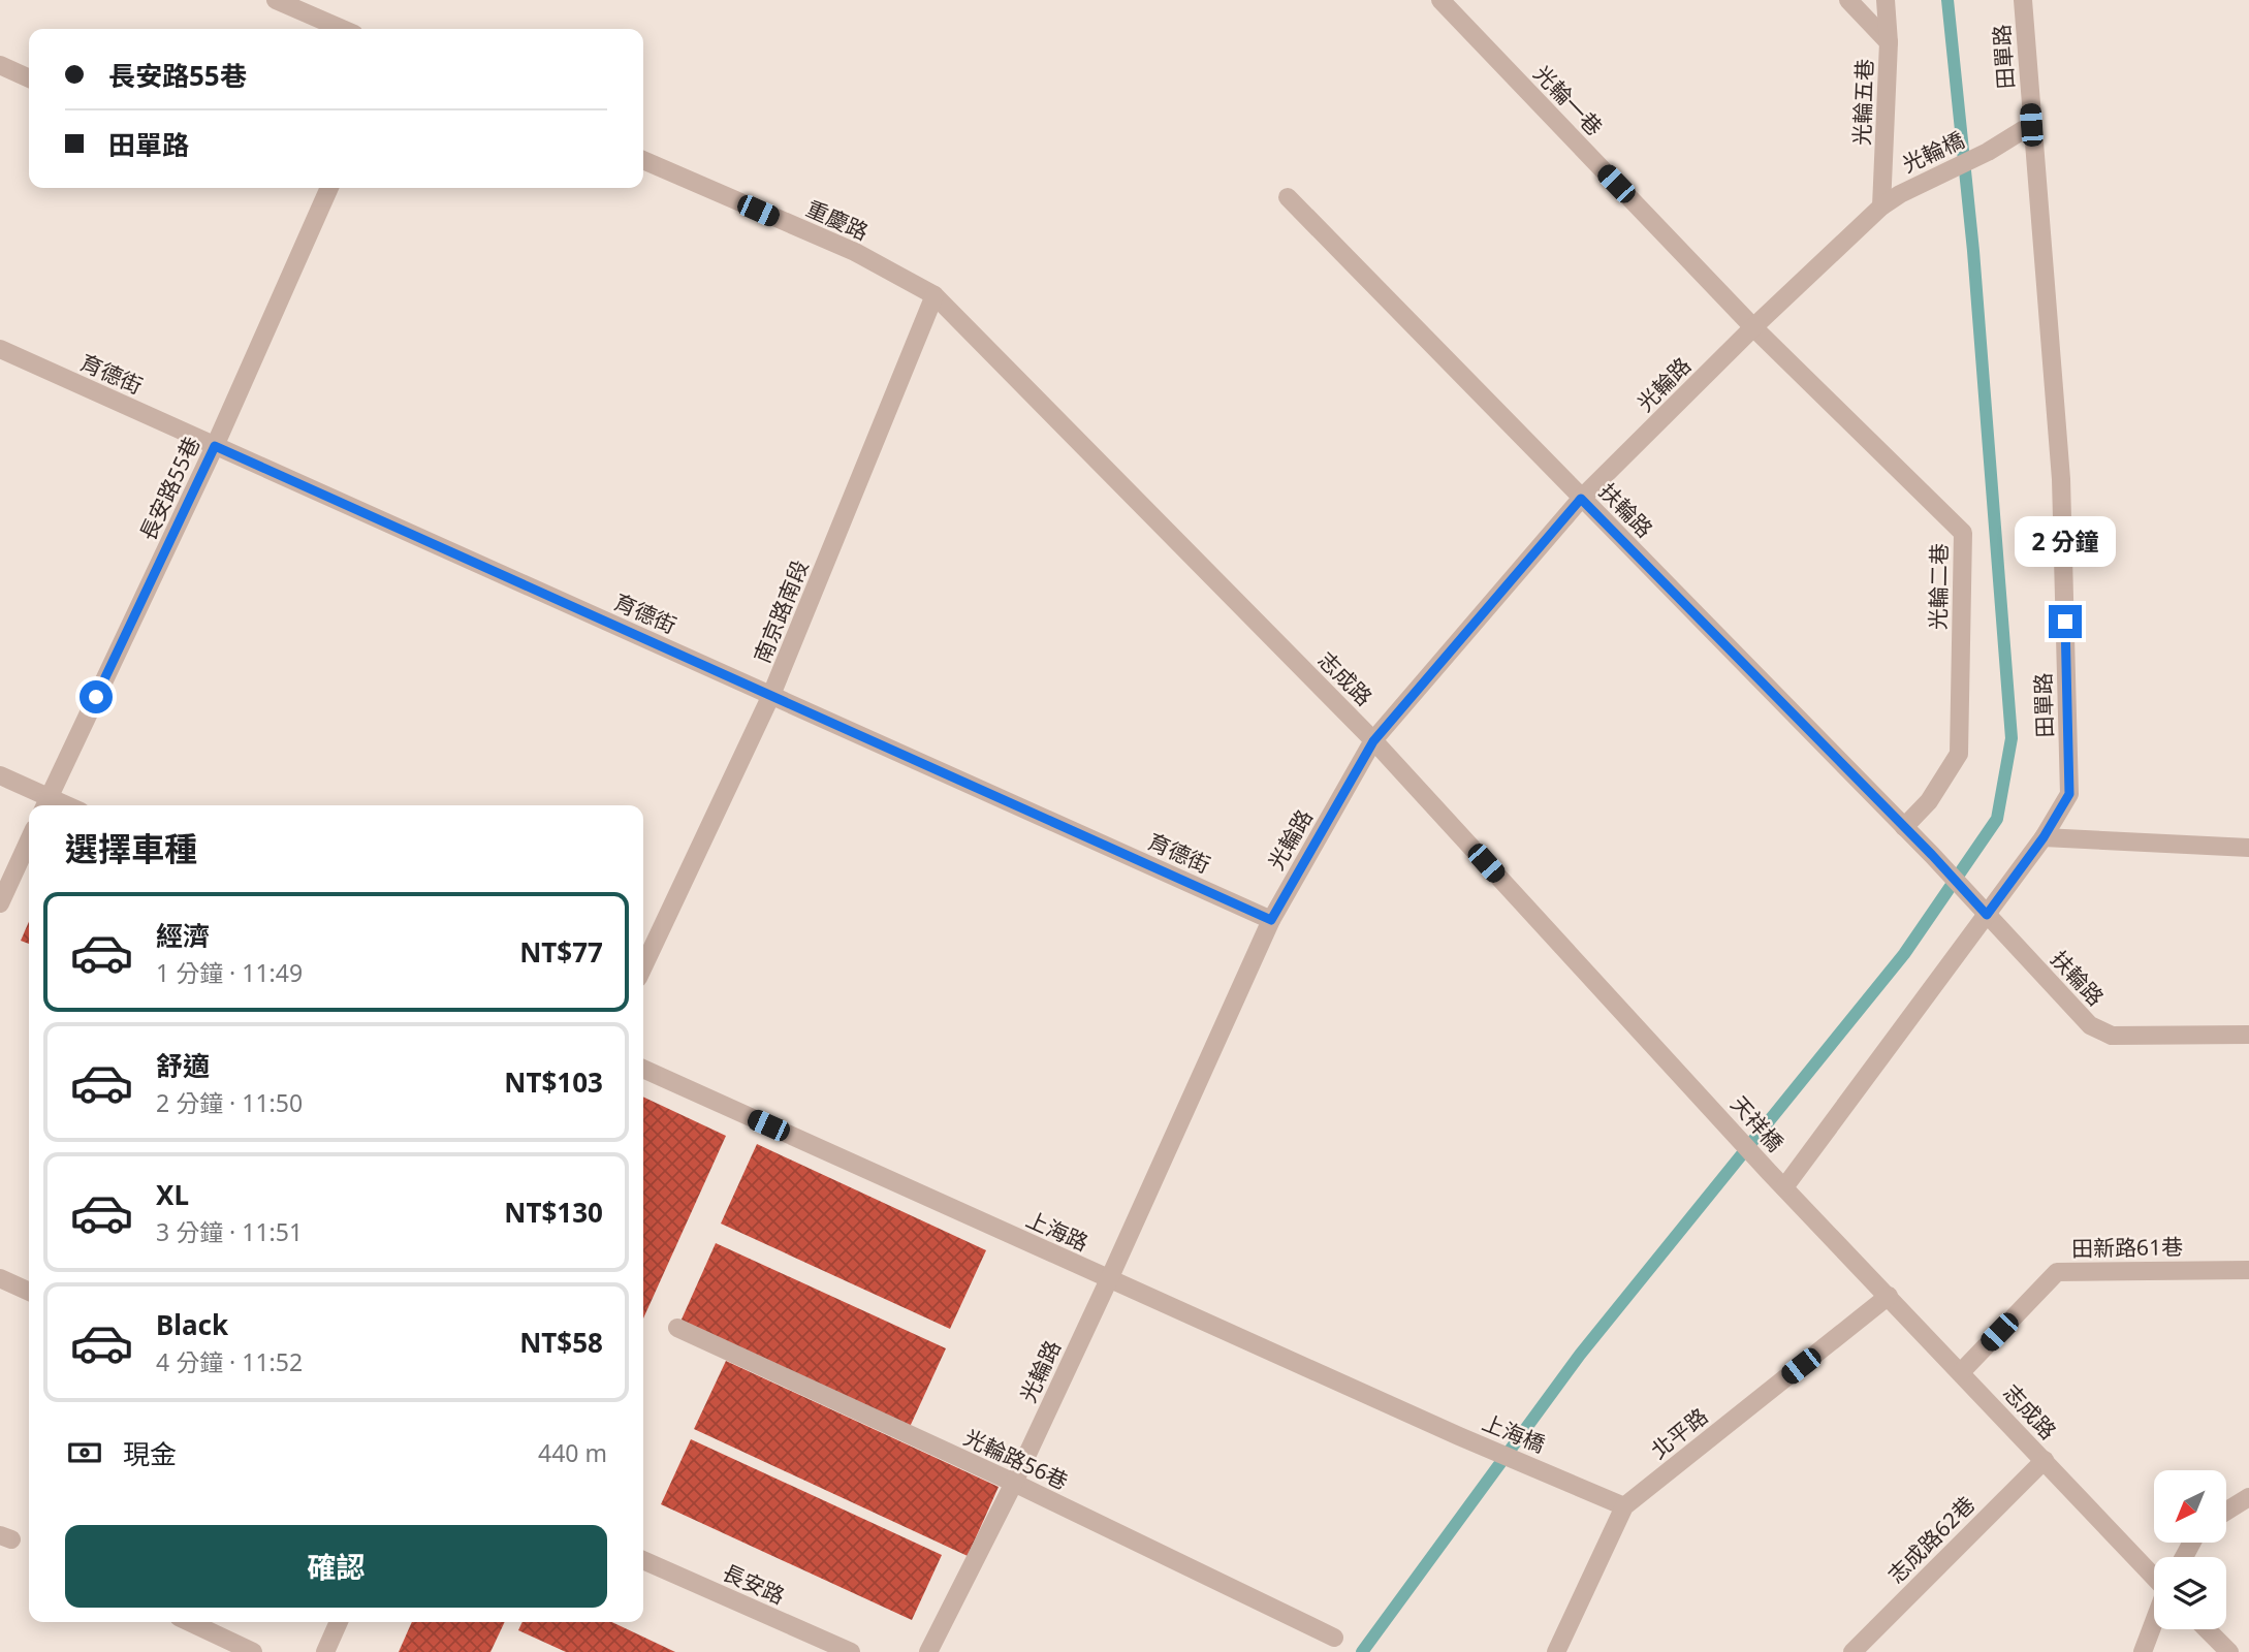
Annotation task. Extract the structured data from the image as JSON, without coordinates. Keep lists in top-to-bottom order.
{
  "streets": {
    "street": [
      "田單路",
      "光輪一巷",
      "光輪五巷",
      "光輪橋",
      "重慶路",
      "育德街",
      "光輪路",
      "長安路55巷",
      "扶輪路",
      "光輪二巷",
      "南京路南段",
      "志成路",
      "天祥橋",
      "上海路",
      "田新路61巷",
      "上海橋",
      "北平路",
      "光輪路56巷",
      "志成路62巷",
      "長安路"
    ]
  },
  "crossings": [
    ["田單路", "光輪橋"],
    ["田單路", "扶輪路"],
    ["田單路", "志成路"],
    ["光輪一巷", "光輪路"],
    ["光輪一巷", "光輪二巷"],
    ["光輪五巷", "光輪路"],
    ["光輪橋", "光輪路"],
    ["重慶路", "南京路南段"],
    ["重慶路", "志成路"],
    ["育德街", "光輪路"],
    ["育德街", "長安路55巷"],
    ["育德街", "南京路南段"],
    ["光輪路", "扶輪路"],
    ["光輪路", "光輪二巷"],
    ["光輪路", "志成路"],
    ["光輪路", "上海路"],
    ["光輪路", "光輪路56巷"],
    ["扶輪路", "光輪二巷"],
    ["南京路南段", "志成路"],
    ["志成路", "天祥橋"],
    ["志成路", "田新路61巷"],
    ["志成路", "北平路"],
    ["志成路", "志成路62巷"],
    ["上海路", "上海橋"],
    ["上海橋", "北平路"]
  ],
  "north": "bottom left",
  "page": {
    "banner": ["長安路55巷", "田單路"],
    "bubble": "2 分鐘",
    "heading": "選擇車種",
    "list": [
      {
        "name": "經濟",
        "note": "1 分鐘 · 11:49",
        "value": "NT$77"
      },
      {
        "name": "舒適",
        "note": "2 分鐘 · 11:50",
        "value": "NT$103"
      },
      {
        "name": "XL",
        "note": "3 分鐘 · 11:51",
        "value": "NT$130"
      },
      {
        "name": "Black",
        "note": "4 分鐘 · 11:52",
        "value": "NT$58"
      }
    ],
    "pay": ["現金", "440 m"],
    "buttons": "確認"
  }
}
